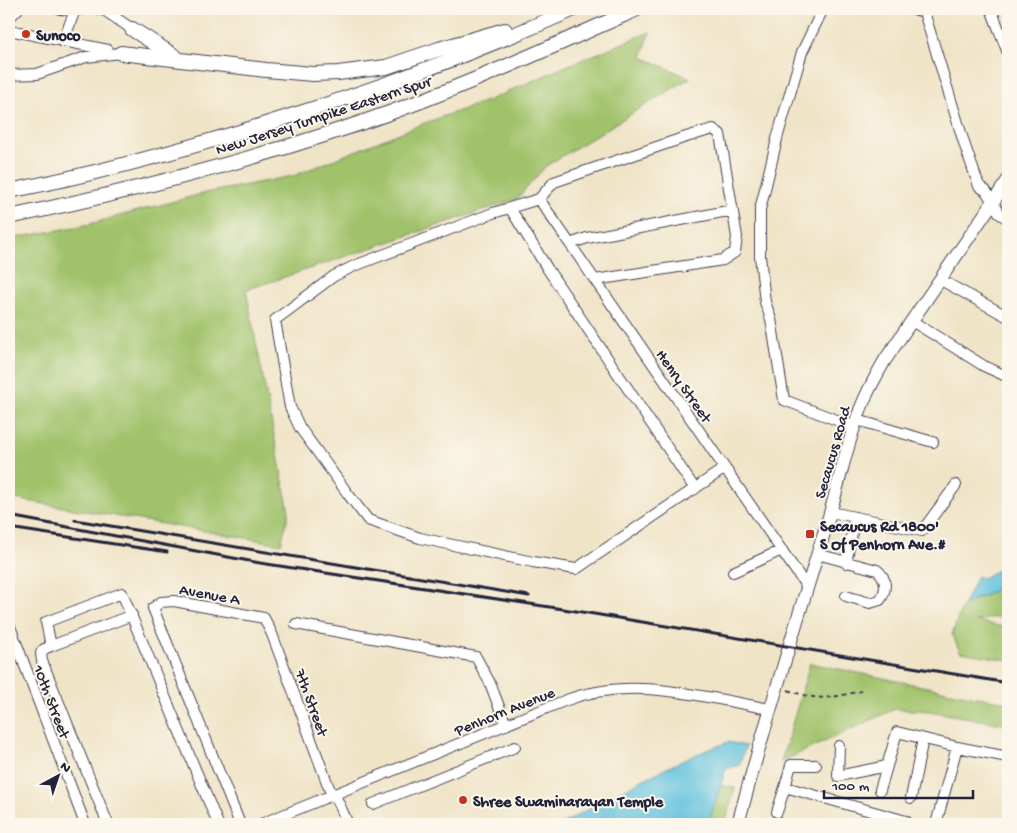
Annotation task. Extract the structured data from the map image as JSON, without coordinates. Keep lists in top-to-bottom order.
{
  "streets": {
    "highway": ["New Jersey Turnpike Eastern Spur"],
    "main road": ["Secaucus Road"],
    "street": [
      "Henry Street",
      "Avenue A",
      "10th Street",
      "7th Street",
      "Penhorn Avenue"
    ]
  },
  "crossings": [
    ["Henry Street", "Secaucus Road"],
    ["Secaucus Road", "Penhorn Avenue"],
    ["Avenue A", "7th Street"],
    ["7th Street", "Penhorn Avenue"]
  ],
  "places": {
    "other": ["Sunoco", "Shree Swaminarayan Temple"],
    "transit": ["Secaucus Rd 1800' S Of Penhorn Ave.#"]
  },
  "scale_bar": "100 m",
  "north": "top right"
}
